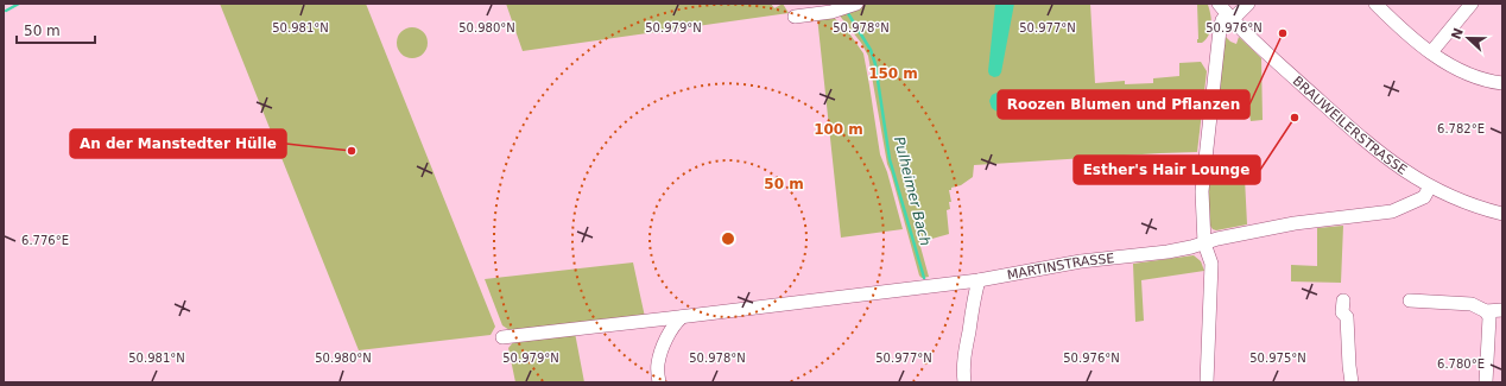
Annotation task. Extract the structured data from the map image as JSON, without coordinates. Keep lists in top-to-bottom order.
{
  "streets": {
    "street": ["BRAUWEILERSTRASSE", "MARTINSTRASSE"]
  },
  "crossings": [
    ["BRAUWEILERSTRASSE", "MARTINSTRASSE"]
  ],
  "water": ["Pulheimer Bach"],
  "places": ["Roozen Blumen und Pflanzen", "Esther's Hair Lounge", "An der Manstedter Hülle"],
  "scale_bar": "50 m",
  "north": "left",
  "coordinates": [
    "50.976°N",
    "50.981°N",
    "50.980°N",
    "50.979°N",
    "50.978°N",
    "50.977°N",
    "6.782°E",
    "6.776°E",
    "50.975°N",
    "6.780°E"
  ],
  "rings": ["150 m", "100 m", "50 m"]
}
